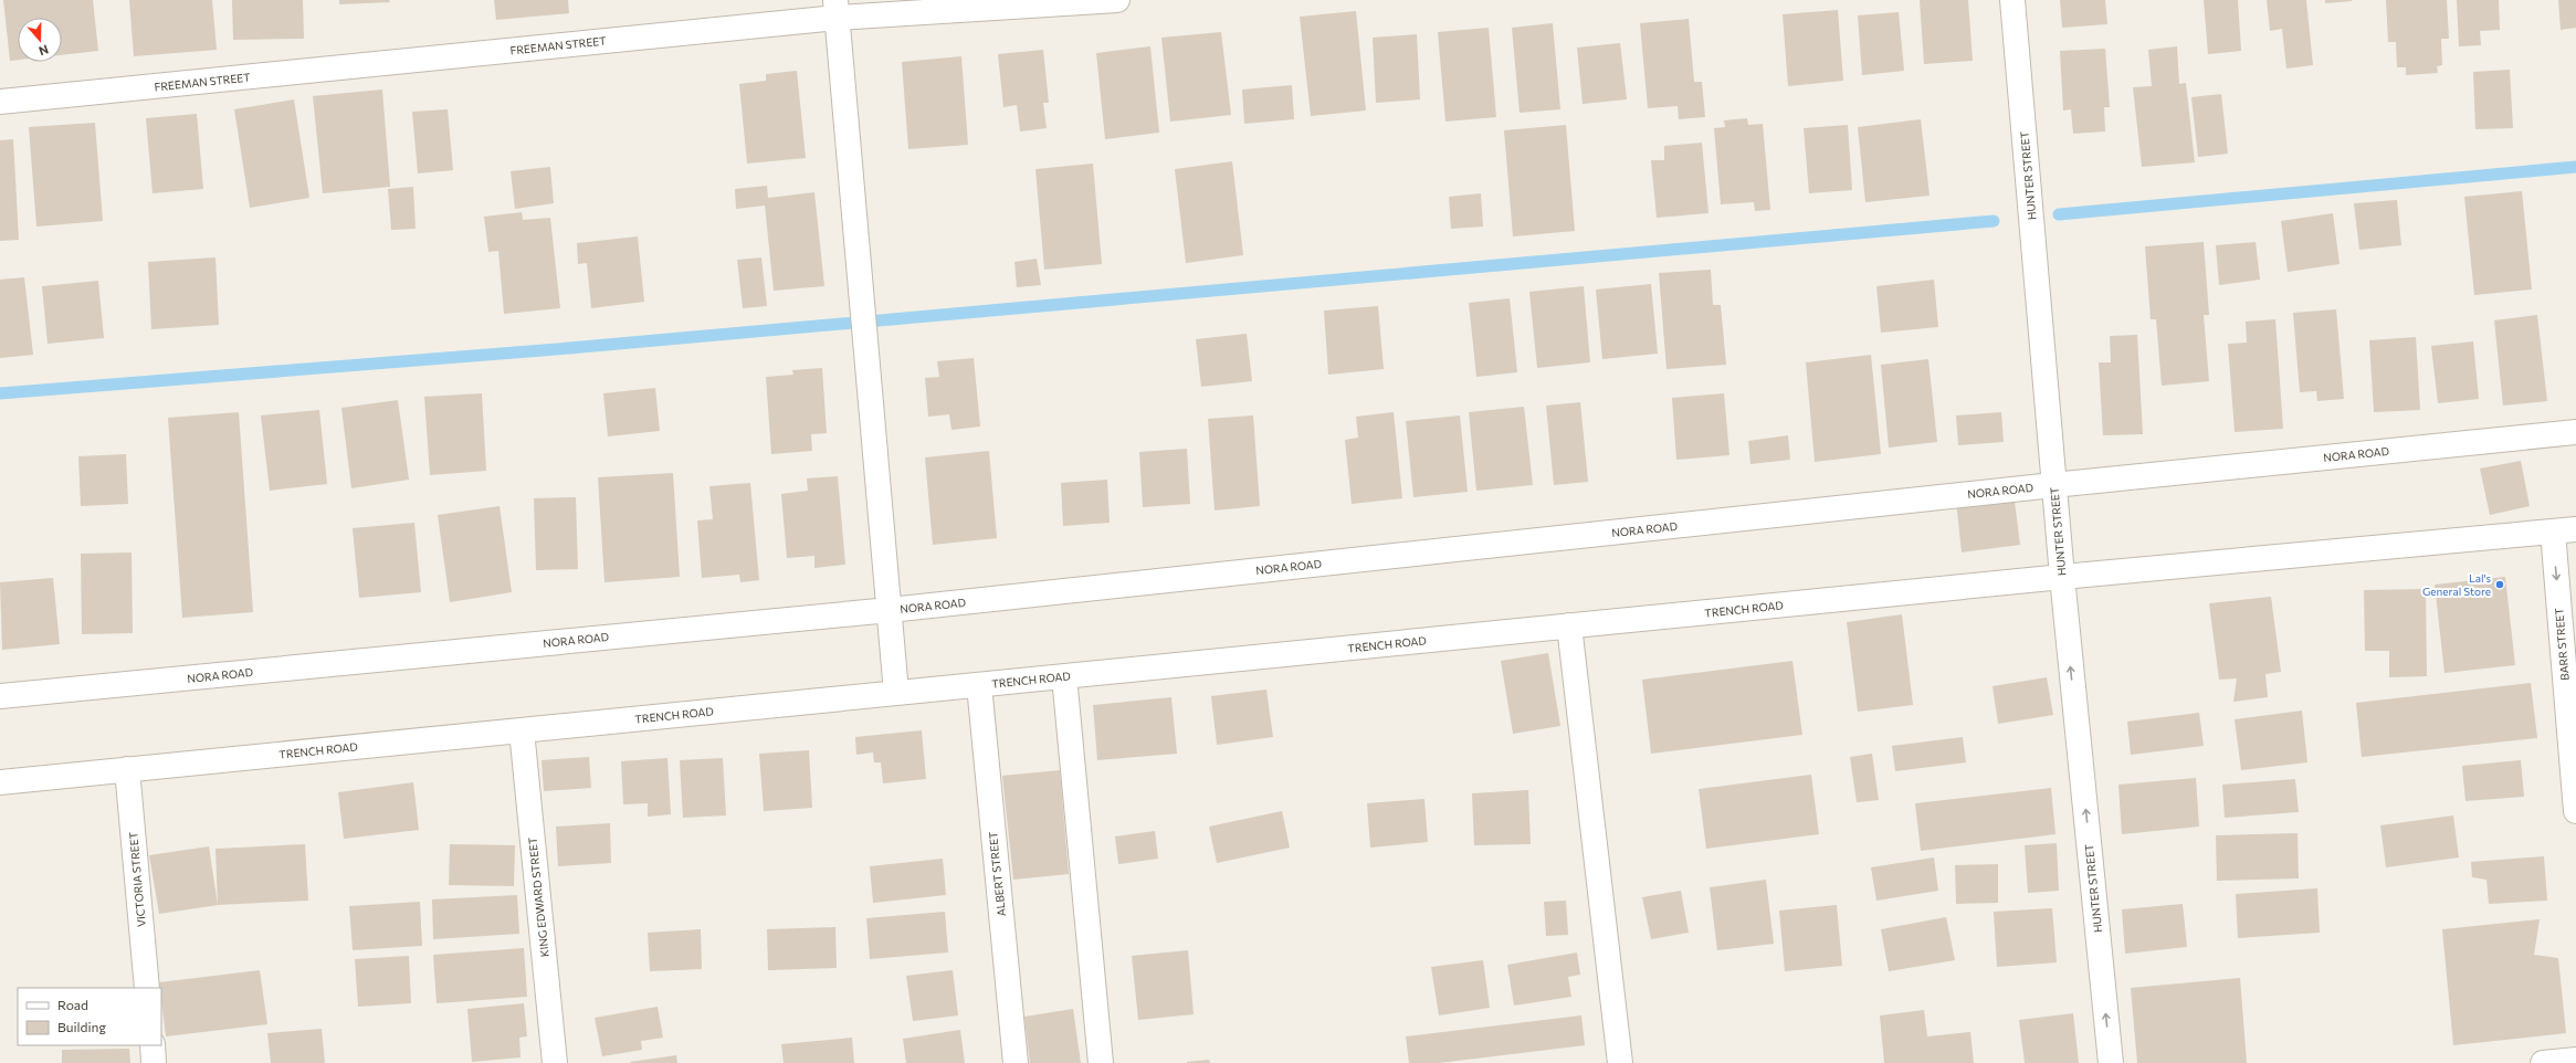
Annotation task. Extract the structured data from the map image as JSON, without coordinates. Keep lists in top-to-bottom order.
{
  "streets": {
    "street": [
      "FREEMAN STREET",
      "HUNTER STREET",
      "NORA ROAD",
      "TRENCH ROAD",
      "BARR STREET",
      "ALBERT STREET",
      "VICTORIA STREET",
      "KING EDWARD STREET"
    ]
  },
  "crossings": [
    ["HUNTER STREET", "NORA ROAD"],
    ["HUNTER STREET", "TRENCH ROAD"],
    ["TRENCH ROAD", "BARR STREET"],
    ["TRENCH ROAD", "ALBERT STREET"],
    ["TRENCH ROAD", "VICTORIA STREET"],
    ["TRENCH ROAD", "KING EDWARD STREET"]
  ],
  "one_way": ["HUNTER STREET", "BARR STREET"],
  "places": ["Lal's General Store"],
  "legend": ["Road", "Building"],
  "north": "bottom"
}
